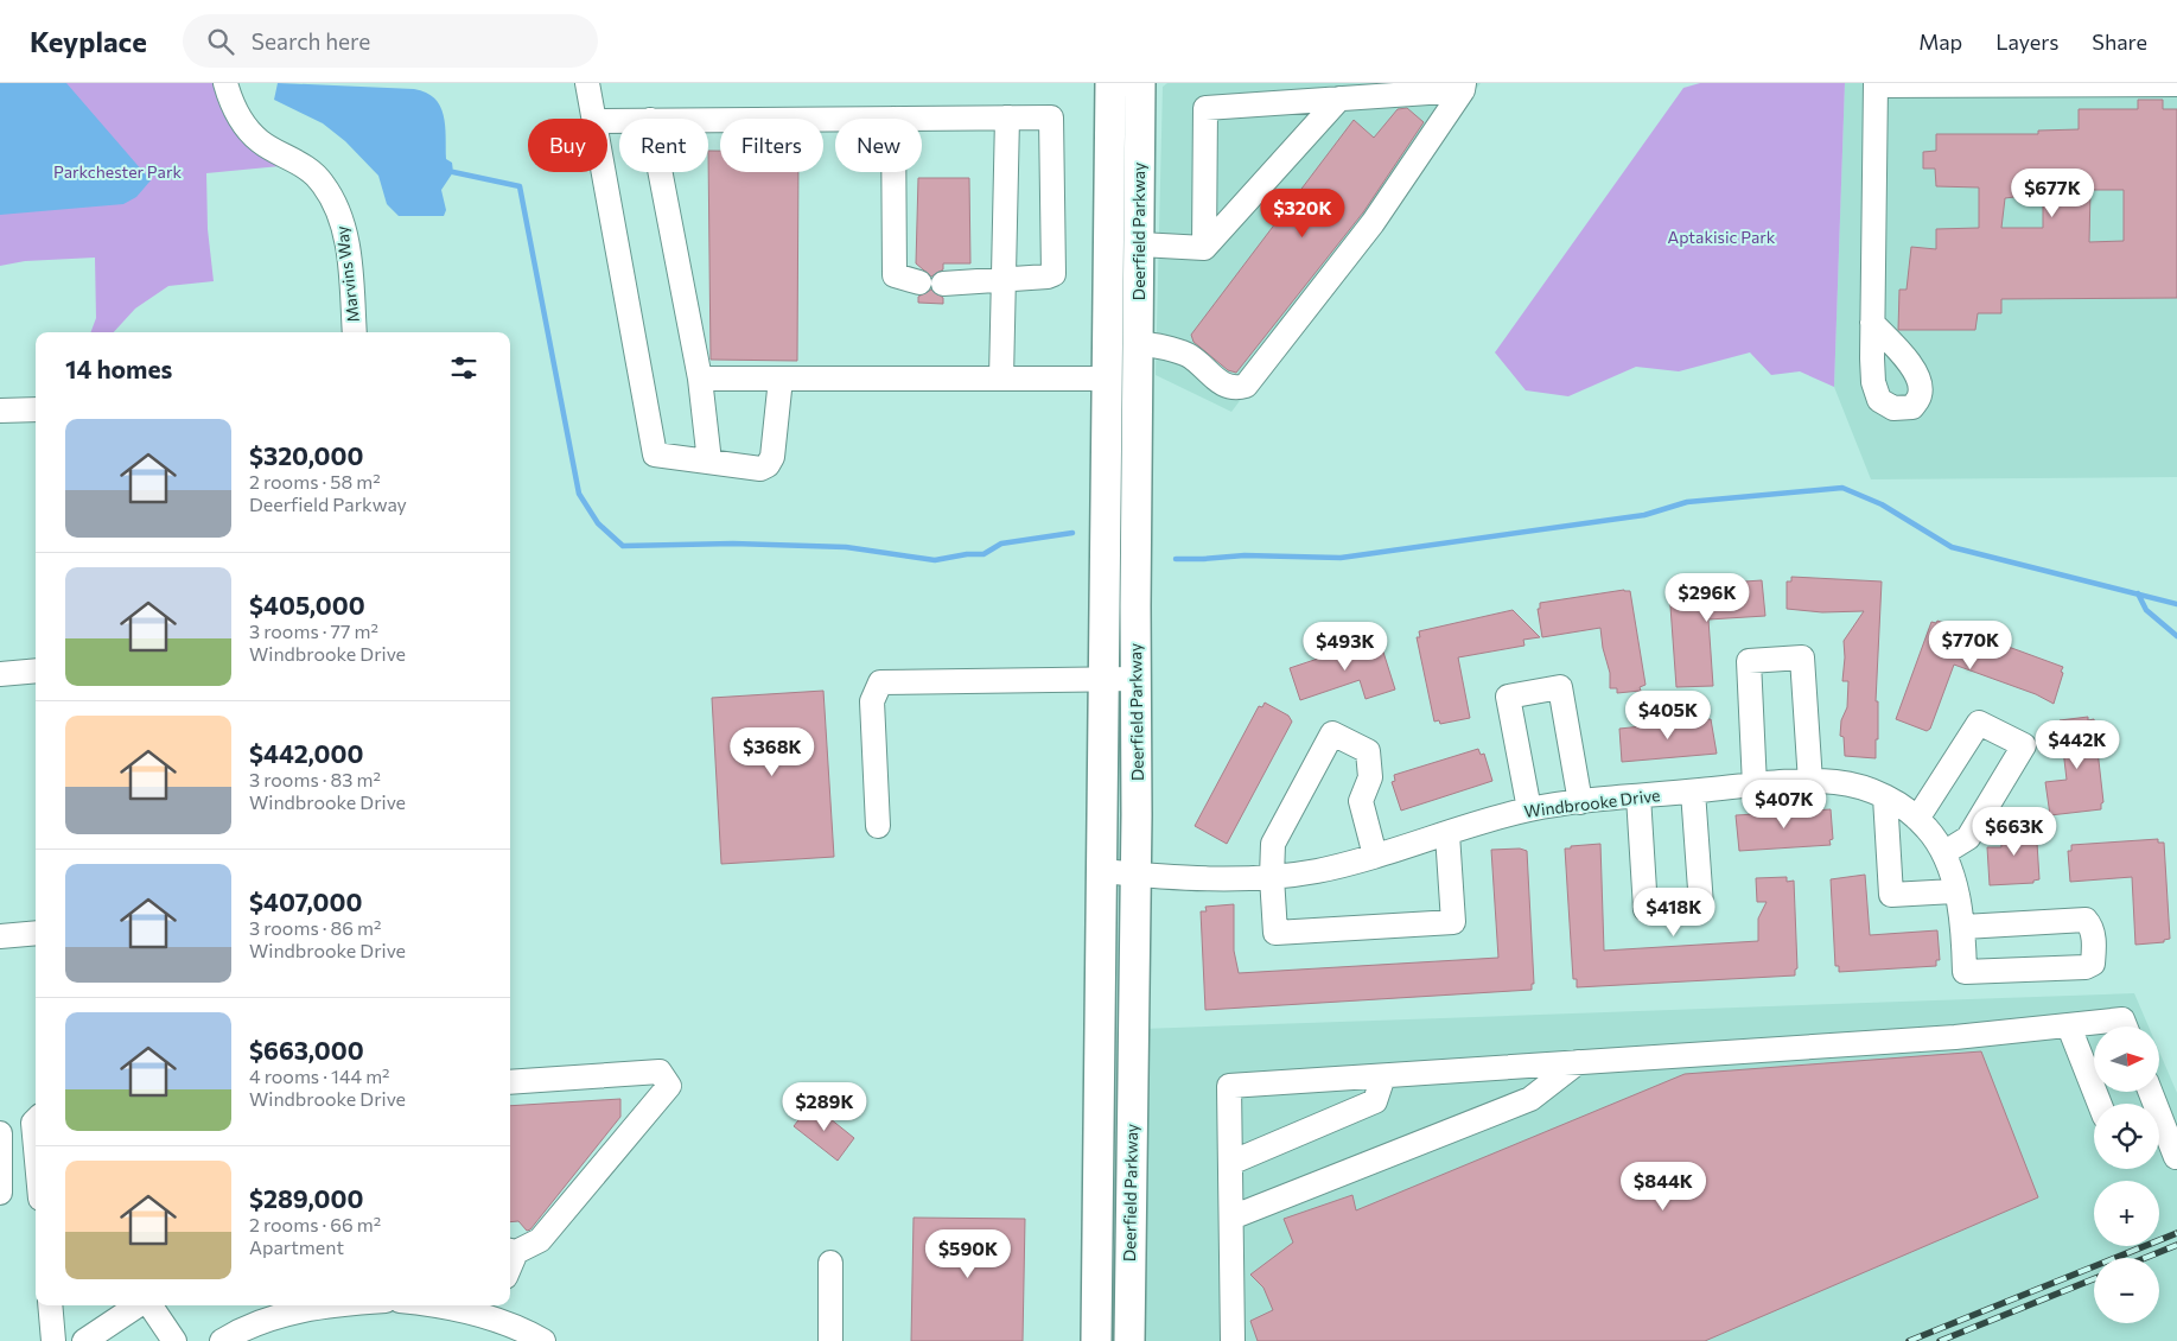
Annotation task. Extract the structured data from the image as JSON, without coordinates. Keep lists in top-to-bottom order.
{
  "streets": {
    "main road": ["Deerfield Parkway"],
    "street": ["Marvins Way", "Windbrooke Drive"]
  },
  "crossings": [
    ["Deerfield Parkway", "Windbrooke Drive"]
  ],
  "parks": ["Parkchester Park", "Aptakisic Park"],
  "north": "right",
  "page": {
    "header": "Keyplace",
    "search": "Search here",
    "nav": ["Map", "Layers", "Share"],
    "chip": [
      "Buy",
      "Rent",
      "Filters",
      "New"
    ],
    "price": [
      "$677K",
      "$320K",
      "$296K",
      "$770K",
      "$493K",
      "$405K",
      "$442K",
      "$368K",
      "$407K",
      "$663K",
      "$418K",
      "$289K",
      "$844K",
      "$590K"
    ],
    "heading": "14 homes",
    "list": [
      {
        "name": "$320,000",
        "note": "2 rooms · 58 m² · Deerfield Parkway"
      },
      {
        "name": "$405,000",
        "note": "3 rooms · 77 m² · Windbrooke Drive"
      },
      {
        "name": "$442,000",
        "note": "3 rooms · 83 m² · Windbrooke Drive"
      },
      {
        "name": "$407,000",
        "note": "3 rooms · 86 m² · Windbrooke Drive"
      },
      {
        "name": "$663,000",
        "note": "4 rooms · 144 m² · Windbrooke Drive"
      },
      {
        "name": "$289,000",
        "note": "2 rooms · 66 m² · Apartment"
      }
    ],
    "map_buttons": ["+", "−"]
  }
}
